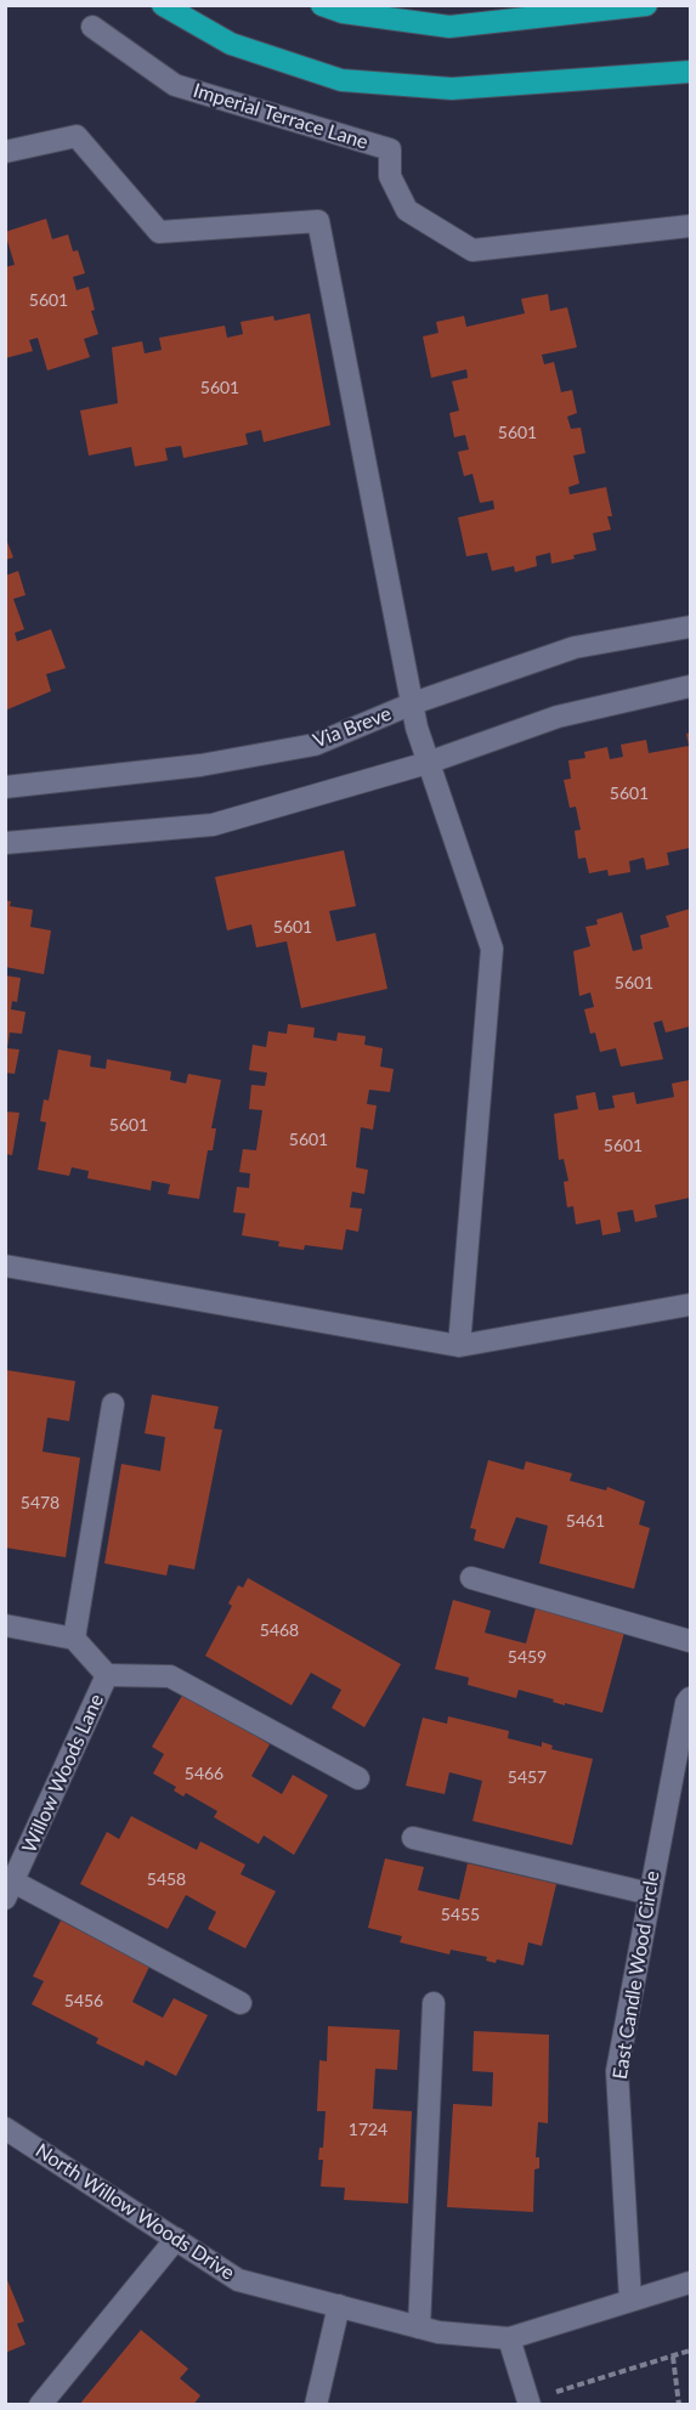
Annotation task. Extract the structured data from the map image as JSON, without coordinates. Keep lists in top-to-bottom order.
{
  "streets": {
    "street": [
      "Imperial Terrace Lane",
      "Via Breve",
      "Willow Woods Lane",
      "East Candle Wood Circle",
      "North Willow Woods Drive"
    ]
  },
  "crossings": [
    ["East Candle Wood Circle", "North Willow Woods Drive"]
  ],
  "house_numbers": [
    "5601",
    "5601",
    "5601",
    "5601",
    "5601",
    "5601",
    "5601",
    "5601",
    "5601",
    "5478",
    "5461",
    "5468",
    "5459",
    "5466",
    "5457",
    "5458",
    "5455",
    "5456",
    "1724"
  ]
}
